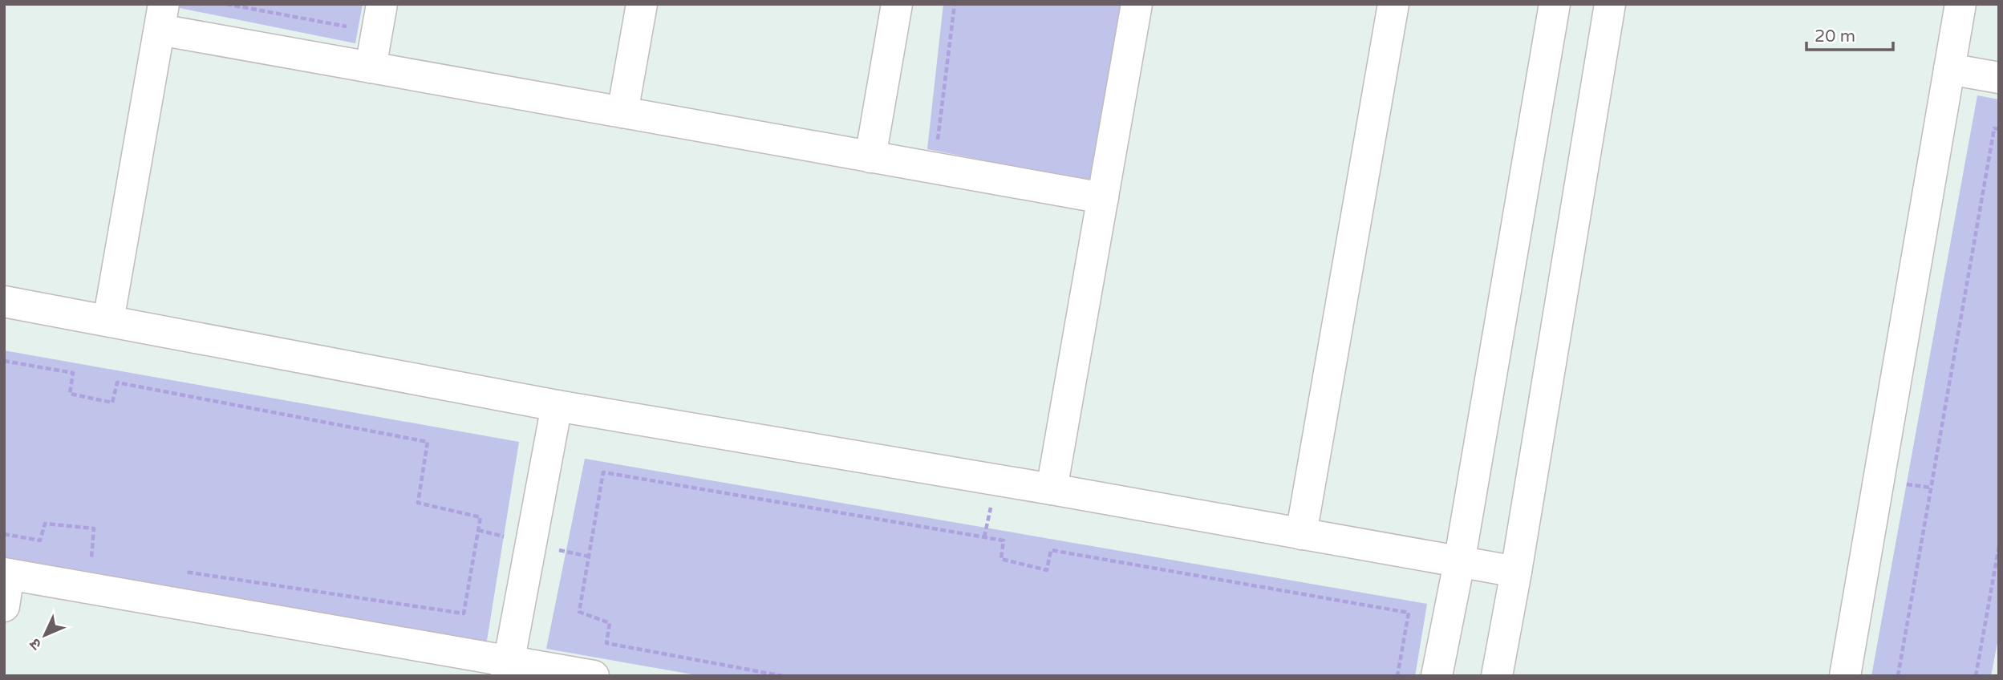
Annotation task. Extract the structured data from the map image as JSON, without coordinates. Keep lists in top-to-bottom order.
{
  "scale_bar": "20 m",
  "north": "bottom left"
}
